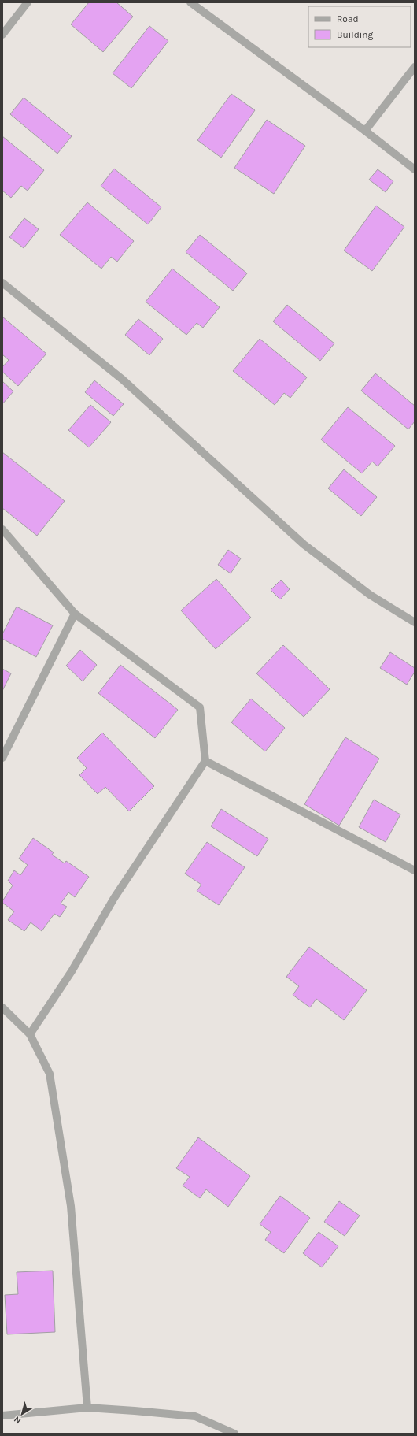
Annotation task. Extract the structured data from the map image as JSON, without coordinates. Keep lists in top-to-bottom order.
{
  "legend": ["Road", "Building"],
  "north": "bottom left"
}
